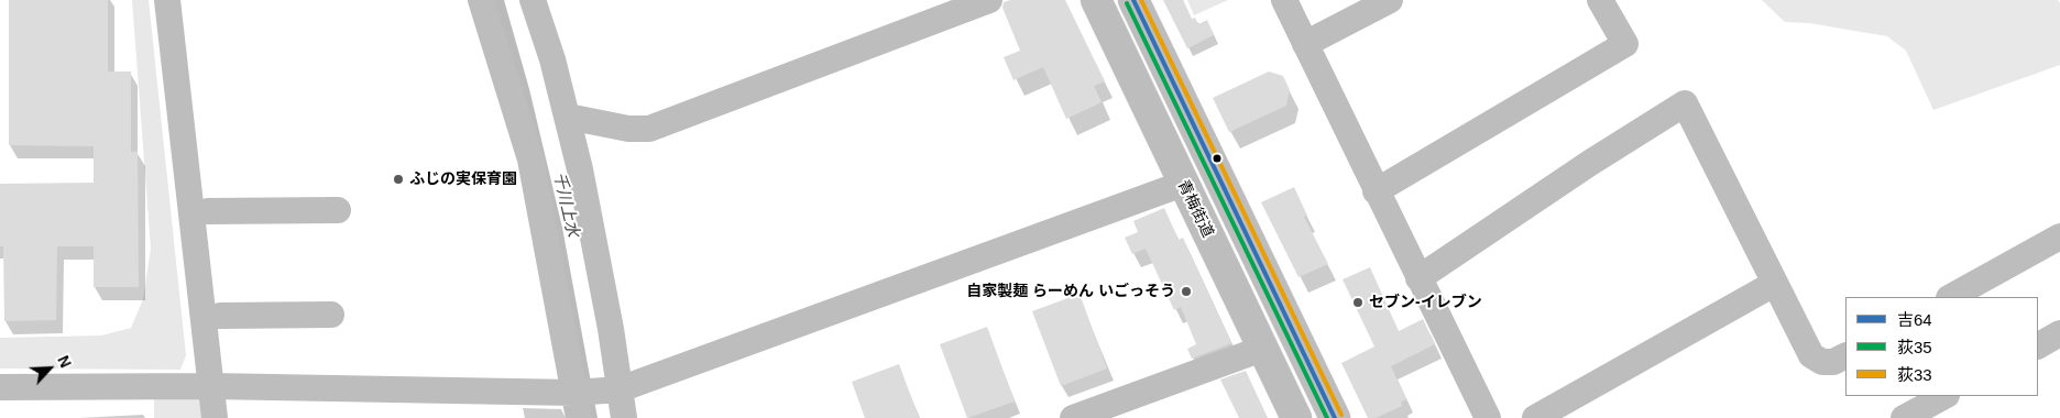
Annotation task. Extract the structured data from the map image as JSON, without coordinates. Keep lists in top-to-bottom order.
{
  "streets": {
    "main road": ["青梅街道"]
  },
  "water": ["千川上水"],
  "places": ["ふじの実保育園", "自家製麺 らーめん いごっそう", "セブン-イレブン"],
  "lines": ["transit line 吉64", "transit line 荻33", "transit line 荻35"],
  "legend": ["吉64", "荻35", "荻33"],
  "north": "top right"
}
